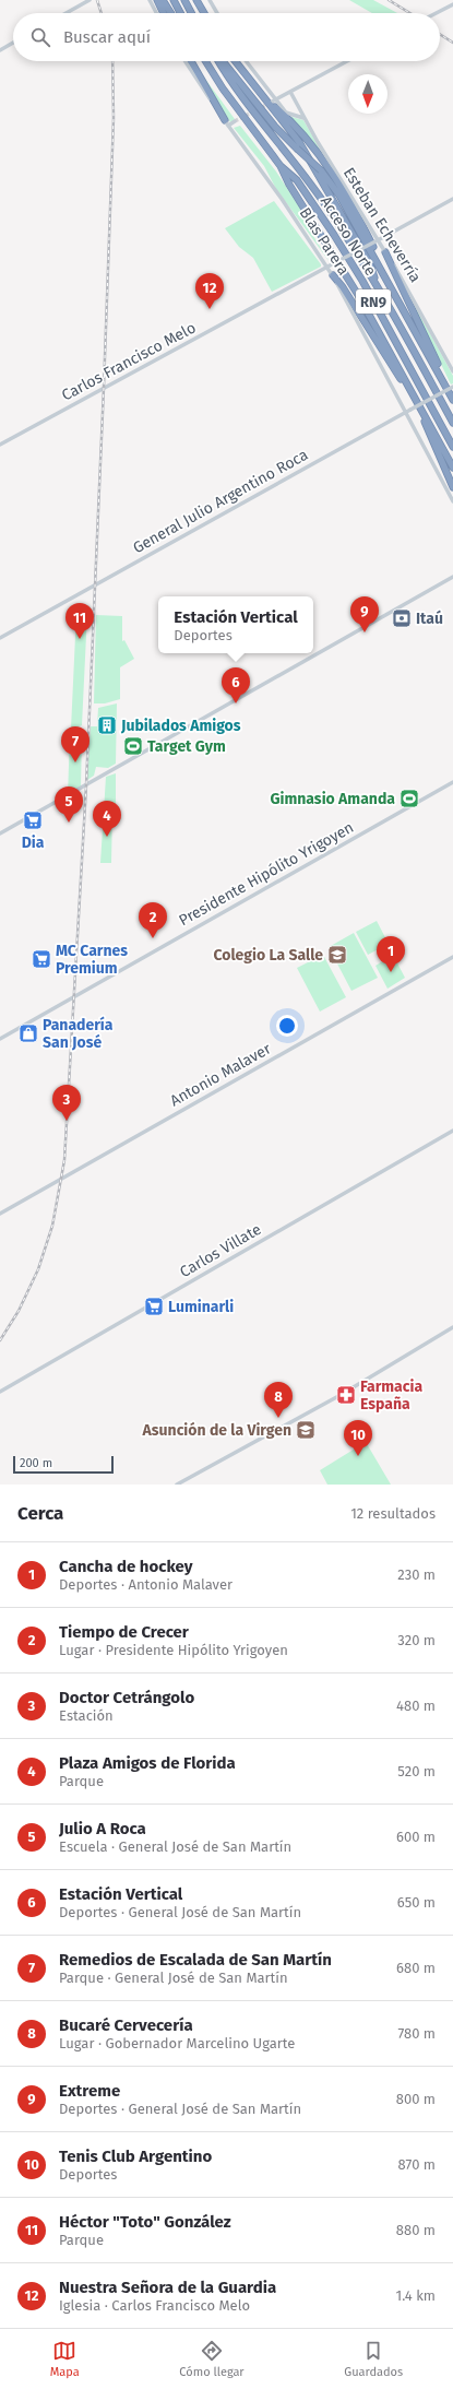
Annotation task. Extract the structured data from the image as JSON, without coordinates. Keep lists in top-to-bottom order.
{
  "streets": {
    "highway": ["Acceso Norte", "RN9"],
    "street": [
      "Esteban Echeverría",
      "Blas Parera",
      "Carlos Francisco Melo",
      "General Julio Argentino Roca",
      "Presidente Hipólito Yrigoyen",
      "Antonio Malaver",
      "Carlos Villate"
    ]
  },
  "crossings": [
    ["Esteban Echeverría", "Carlos Francisco Melo"],
    ["Blas Parera", "Carlos Francisco Melo"],
    ["Blas Parera", "General Julio Argentino Roca"]
  ],
  "places": {
    "bank": ["Itaú"],
    "building": ["Jubilados Amigos"],
    "sports": ["Target Gym", "Gimnasio Amanda"],
    "supermarket": ["Dia", "MC Carnes Premium", "Luminarli"],
    "school or university": ["Colegio La Salle", "Asunción de la Virgen"],
    "shop": ["Panadería San José"],
    "pharmacy": ["Farmacia España"]
  },
  "scale_bar": "200 m",
  "north": "bottom",
  "page": {
    "search": "Buscar aquí",
    "pins": [
      "12",
      "9",
      "11",
      "6",
      "7",
      "5",
      "4",
      "2",
      "1",
      "3",
      "8",
      "10"
    ],
    "popup": ["Estación Vertical", "Deportes"],
    "scale": "200 m",
    "heading": ["Cerca", "12 resultados"],
    "list": [
      {
        "mark": "1",
        "name": "Cancha de hockey",
        "note": "Deportes · Antonio Malaver",
        "value": "230 m"
      },
      {
        "mark": "2",
        "name": "Tiempo de Crecer",
        "note": "Lugar · Presidente Hipólito Yrigoyen",
        "value": "320 m"
      },
      {
        "mark": "3",
        "name": "Doctor Cetrángolo",
        "note": "Estación",
        "value": "480 m"
      },
      {
        "mark": "4",
        "name": "Plaza Amigos de Florida",
        "note": "Parque",
        "value": "520 m"
      },
      {
        "mark": "5",
        "name": "Julio A Roca",
        "note": "Escuela · General José de San Martín",
        "value": "600 m"
      },
      {
        "mark": "6",
        "name": "Estación Vertical",
        "note": "Deportes · General José de San Martín",
        "value": "650 m"
      },
      {
        "mark": "7",
        "name": "Remedios de Escalada de San Martín",
        "note": "Parque · General José de San Martín",
        "value": "680 m"
      },
      {
        "mark": "8",
        "name": "Bucaré Cervecería",
        "note": "Lugar · Gobernador Marcelino Ugarte",
        "value": "780 m"
      },
      {
        "mark": "9",
        "name": "Extreme",
        "note": "Deportes · General José de San Martín",
        "value": "800 m"
      },
      {
        "mark": "10",
        "name": "Tenis Club Argentino",
        "note": "Deportes",
        "value": "870 m"
      },
      {
        "mark": "11",
        "name": "Héctor \"Toto\" González",
        "note": "Parque",
        "value": "880 m"
      },
      {
        "mark": "12",
        "name": "Nuestra Señora de la Guardia",
        "note": "Iglesia · Carlos Francisco Melo",
        "value": "1.4 km"
      }
    ],
    "nav": ["Mapa", "Cómo llegar", "Guardados"]
  }
}
